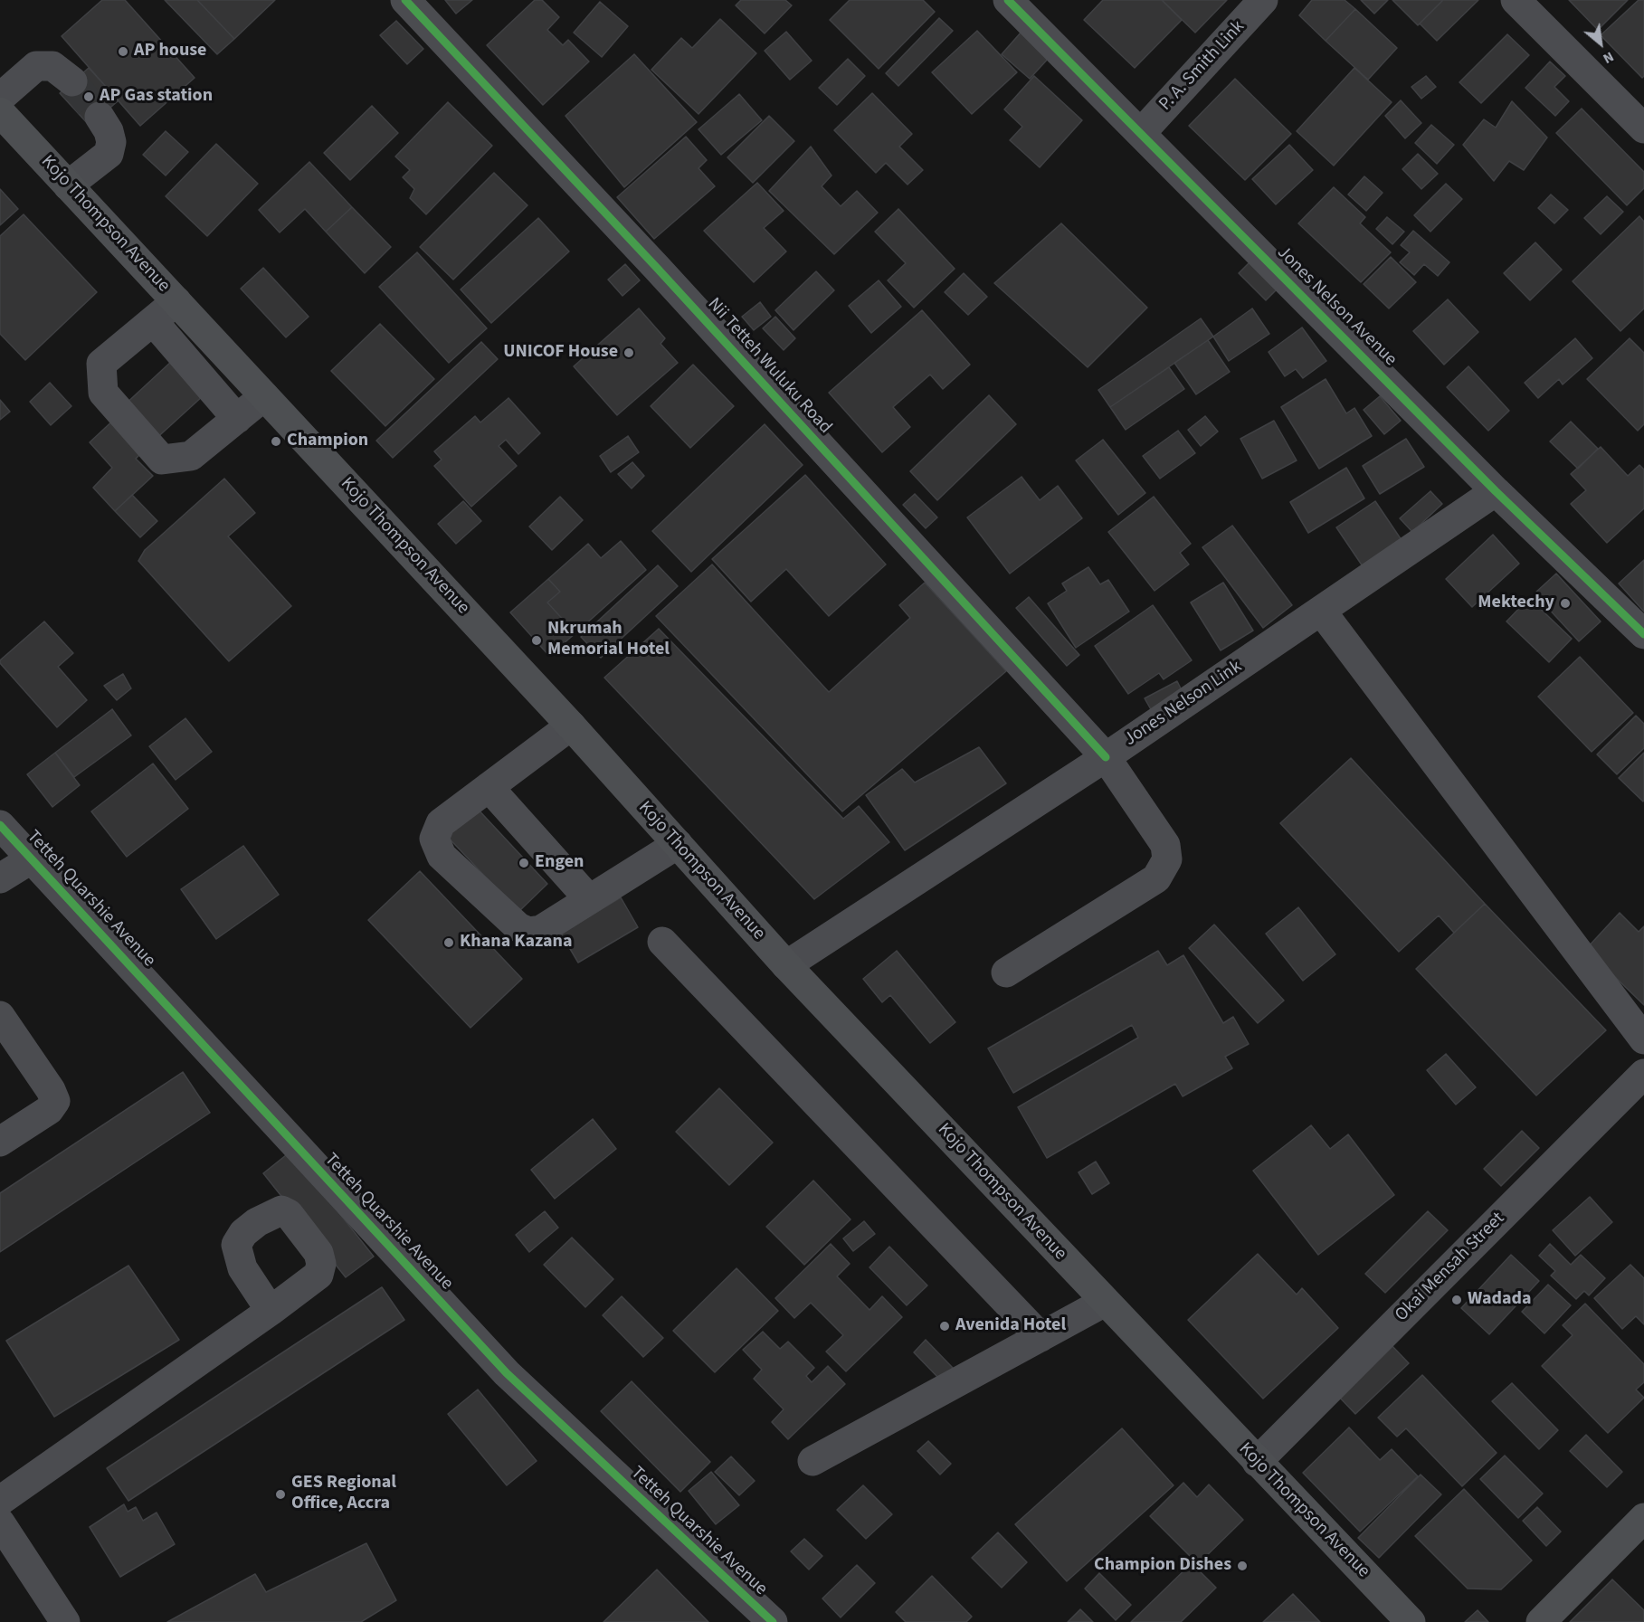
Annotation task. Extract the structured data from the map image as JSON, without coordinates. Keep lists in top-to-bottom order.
{
  "streets": {
    "main road": ["Kojo Thompson Avenue"],
    "street": [
      "P. A. Smith Link",
      "Jones Nelson Avenue",
      "Nii Tetteh Wuluku Road",
      "Jones Nelson Link",
      "Tetteh Quarshie Avenue",
      "Okai Mensah Street"
    ]
  },
  "crossings": [
    ["P. A. Smith Link", "Jones Nelson Avenue"],
    ["Kojo Thompson Avenue", "Jones Nelson Link"],
    ["Kojo Thompson Avenue", "Okai Mensah Street"],
    ["Jones Nelson Avenue", "Jones Nelson Link"],
    ["Nii Tetteh Wuluku Road", "Jones Nelson Link"]
  ],
  "places": [
    "AP house",
    "AP Gas station",
    "UNICOF House",
    "Champion",
    "Mektechy",
    "Nkrumah Memorial Hotel",
    "Engen",
    "Khana Kazana",
    "Wadada",
    "Avenida Hotel",
    "GES Regional Office, Accra",
    "Champion Dishes"
  ],
  "north": "bottom right"
}
